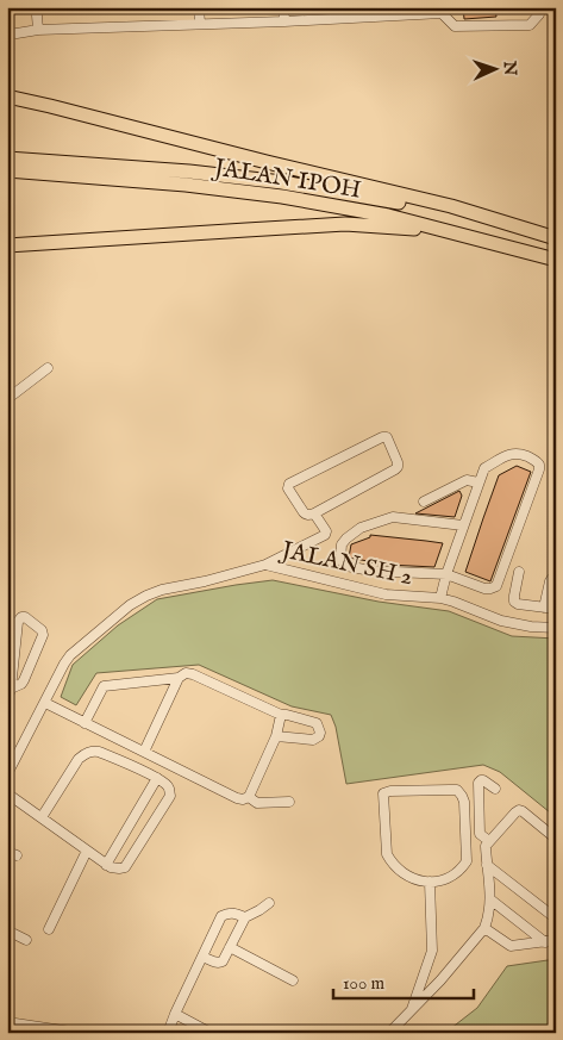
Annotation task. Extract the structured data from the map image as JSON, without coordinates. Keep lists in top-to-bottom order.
{
  "streets": {
    "highway": ["JALAN IPOH"],
    "street": ["JALAN SH 2"]
  },
  "scale_bar": "100 m",
  "north": "right"
}
